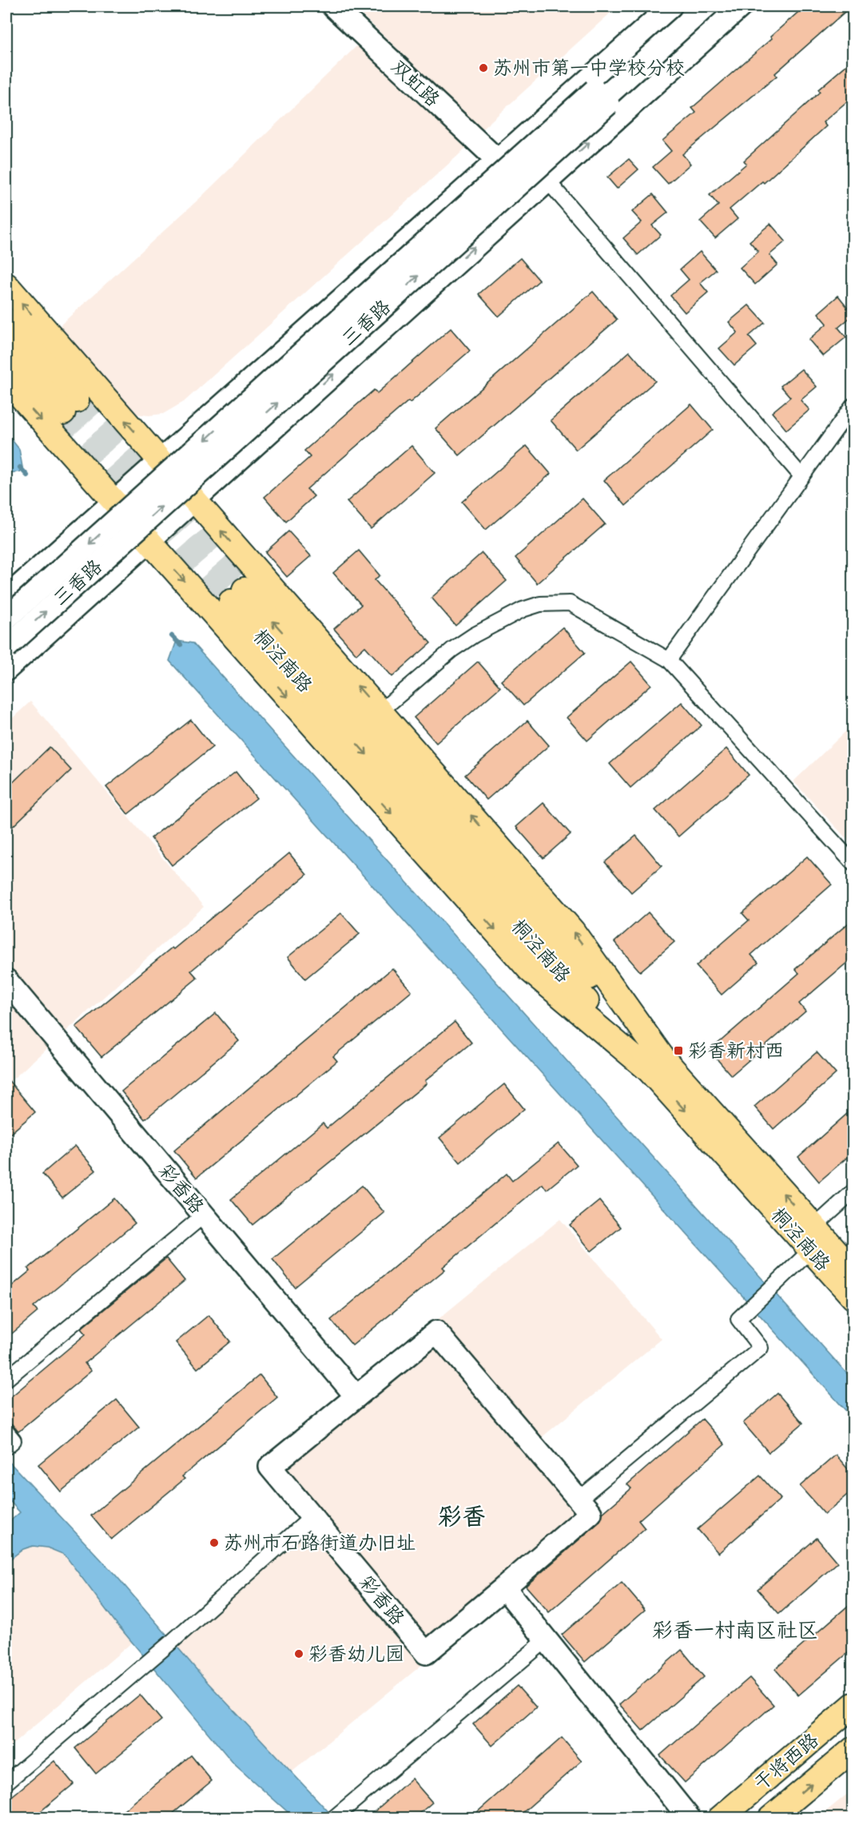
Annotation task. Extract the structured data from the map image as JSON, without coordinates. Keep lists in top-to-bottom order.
{
  "streets": {
    "main road": [
      "双虹路",
      "三香路",
      "桐泾南路",
      "彩香路",
      "干将西路"
    ]
  },
  "districts": ["彩香", "彩香一村南区社区"],
  "places": {
    "other": ["苏州市第一中学校分校", "苏州市石路街道办旧址", "彩香幼儿园"],
    "transit": ["彩香新村西"]
  }
}
